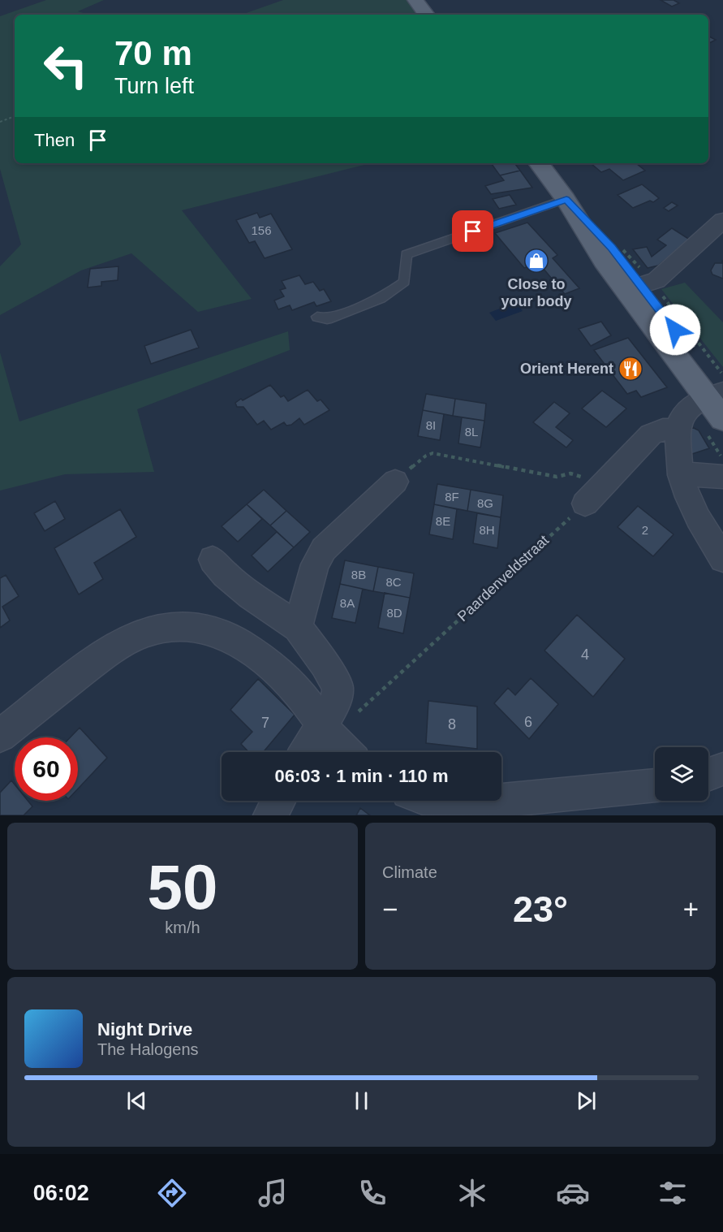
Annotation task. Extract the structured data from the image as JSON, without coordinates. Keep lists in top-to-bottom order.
{
  "streets": {
    "path": ["Paardenveldstraat"]
  },
  "places": {
    "shop": ["Close to your body"],
    "restaurant": ["Orient Herent"]
  },
  "house_numbers": [
    "156",
    "8I",
    "8L",
    "8F",
    "8G",
    "8E",
    "8H",
    "2",
    "8B",
    "8C",
    "8A",
    "8D",
    "4",
    "6",
    "7",
    "8"
  ],
  "page": {
    "turn": ["70 m", "Turn left"],
    "then": "Then",
    "limit": "60",
    "trip": "06:03 · 1 min · 110 m",
    "tile": [
      ["50", "km/h"],
      "Climate"
    ],
    "heat": ["−", "23°", "+"],
    "song": ["Night Drive", "The Halogens"],
    "tabs": "06:02"
  }
}
